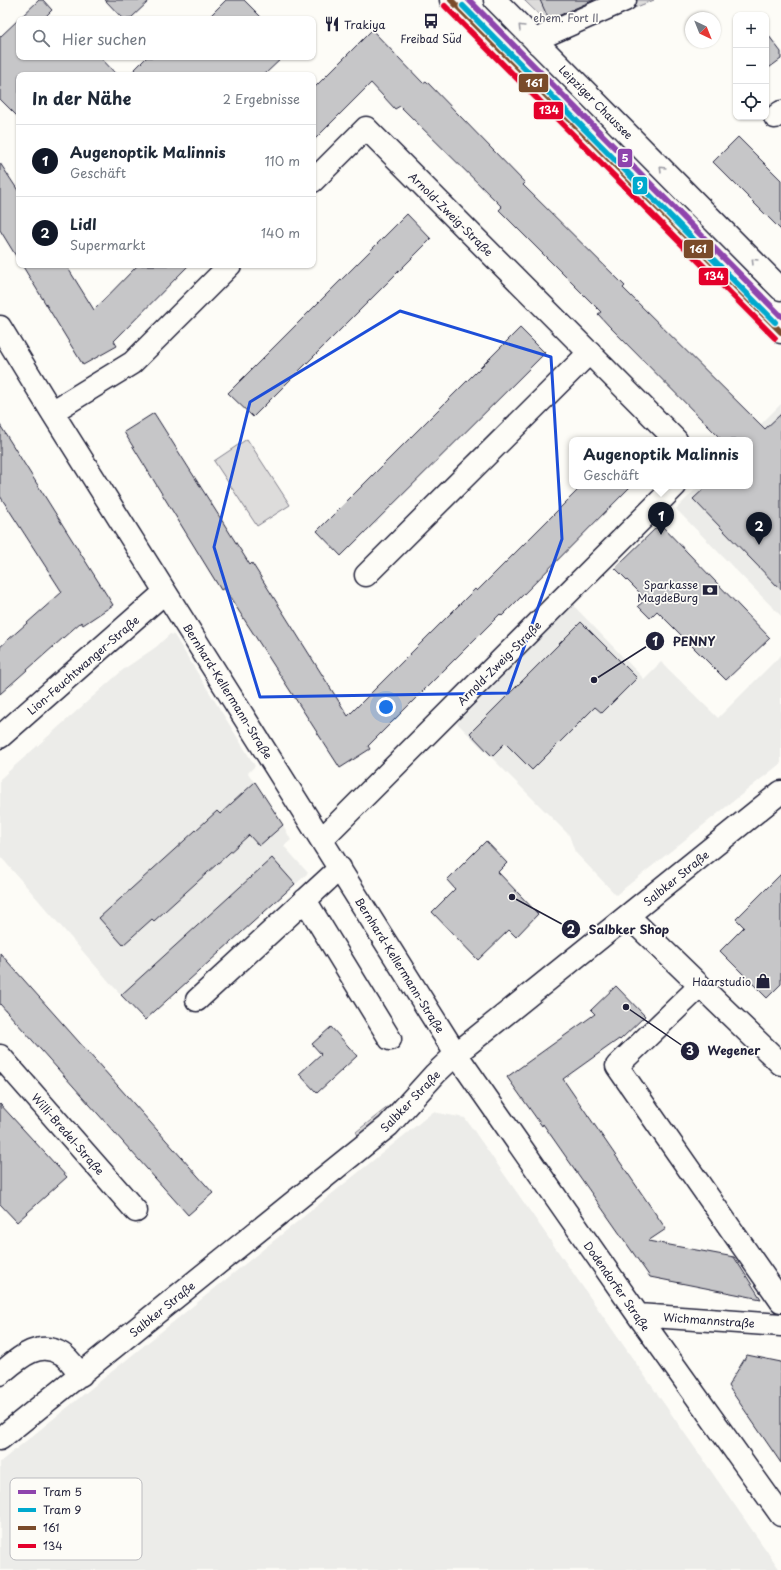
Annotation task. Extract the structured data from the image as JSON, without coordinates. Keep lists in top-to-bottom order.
{
  "streets": {
    "street": [
      "Leipziger Chaussee",
      "Arnold-Zweig-Straße",
      "Lion-Feuchtwanger-Straße",
      "Bernhard-Kellermann-Straße",
      "Salbker Straße",
      "Willi-Bredel-Straße",
      "Dodendorfer Straße",
      "Wichmannstraße"
    ]
  },
  "crossings": [
    ["Arnold-Zweig-Straße", "Bernhard-Kellermann-Straße"],
    ["Lion-Feuchtwanger-Straße", "Bernhard-Kellermann-Straße"],
    ["Bernhard-Kellermann-Straße", "Salbker Straße"],
    ["Bernhard-Kellermann-Straße", "Dodendorfer Straße"],
    ["Salbker Straße", "Dodendorfer Straße"],
    ["Dodendorfer Straße", "Wichmannstraße"]
  ],
  "parks": ["ehem. Fort II"],
  "places": {
    "bus stop": ["Freibad Süd"],
    "restaurant": ["Trakiya"],
    "bank": ["Sparkasse MagdeBurg"],
    "other": ["PENNY", "Salbker Shop", "Wegener"],
    "shop": ["Haarstudio"]
  },
  "lines": [
    "tram line 5",
    "transit line 161",
    "tram line 9",
    "transit line 134"
  ],
  "legend": [
    "Tram 5",
    "Tram 9",
    "161",
    "134"
  ],
  "north": "bottom right",
  "page": {
    "map_buttons": ["+", "−"],
    "search": "Hier suchen",
    "heading": ["In der Nähe", "2 Ergebnisse"],
    "list": [
      {
        "mark": "1",
        "name": "Augenoptik Malinnis",
        "note": "Geschäft",
        "value": "110 m"
      },
      {
        "mark": "2",
        "name": "Lidl",
        "note": "Supermarkt",
        "value": "140 m"
      }
    ],
    "popup": ["Augenoptik Malinnis", "Geschäft"],
    "pins": ["1", "2"]
  }
}
